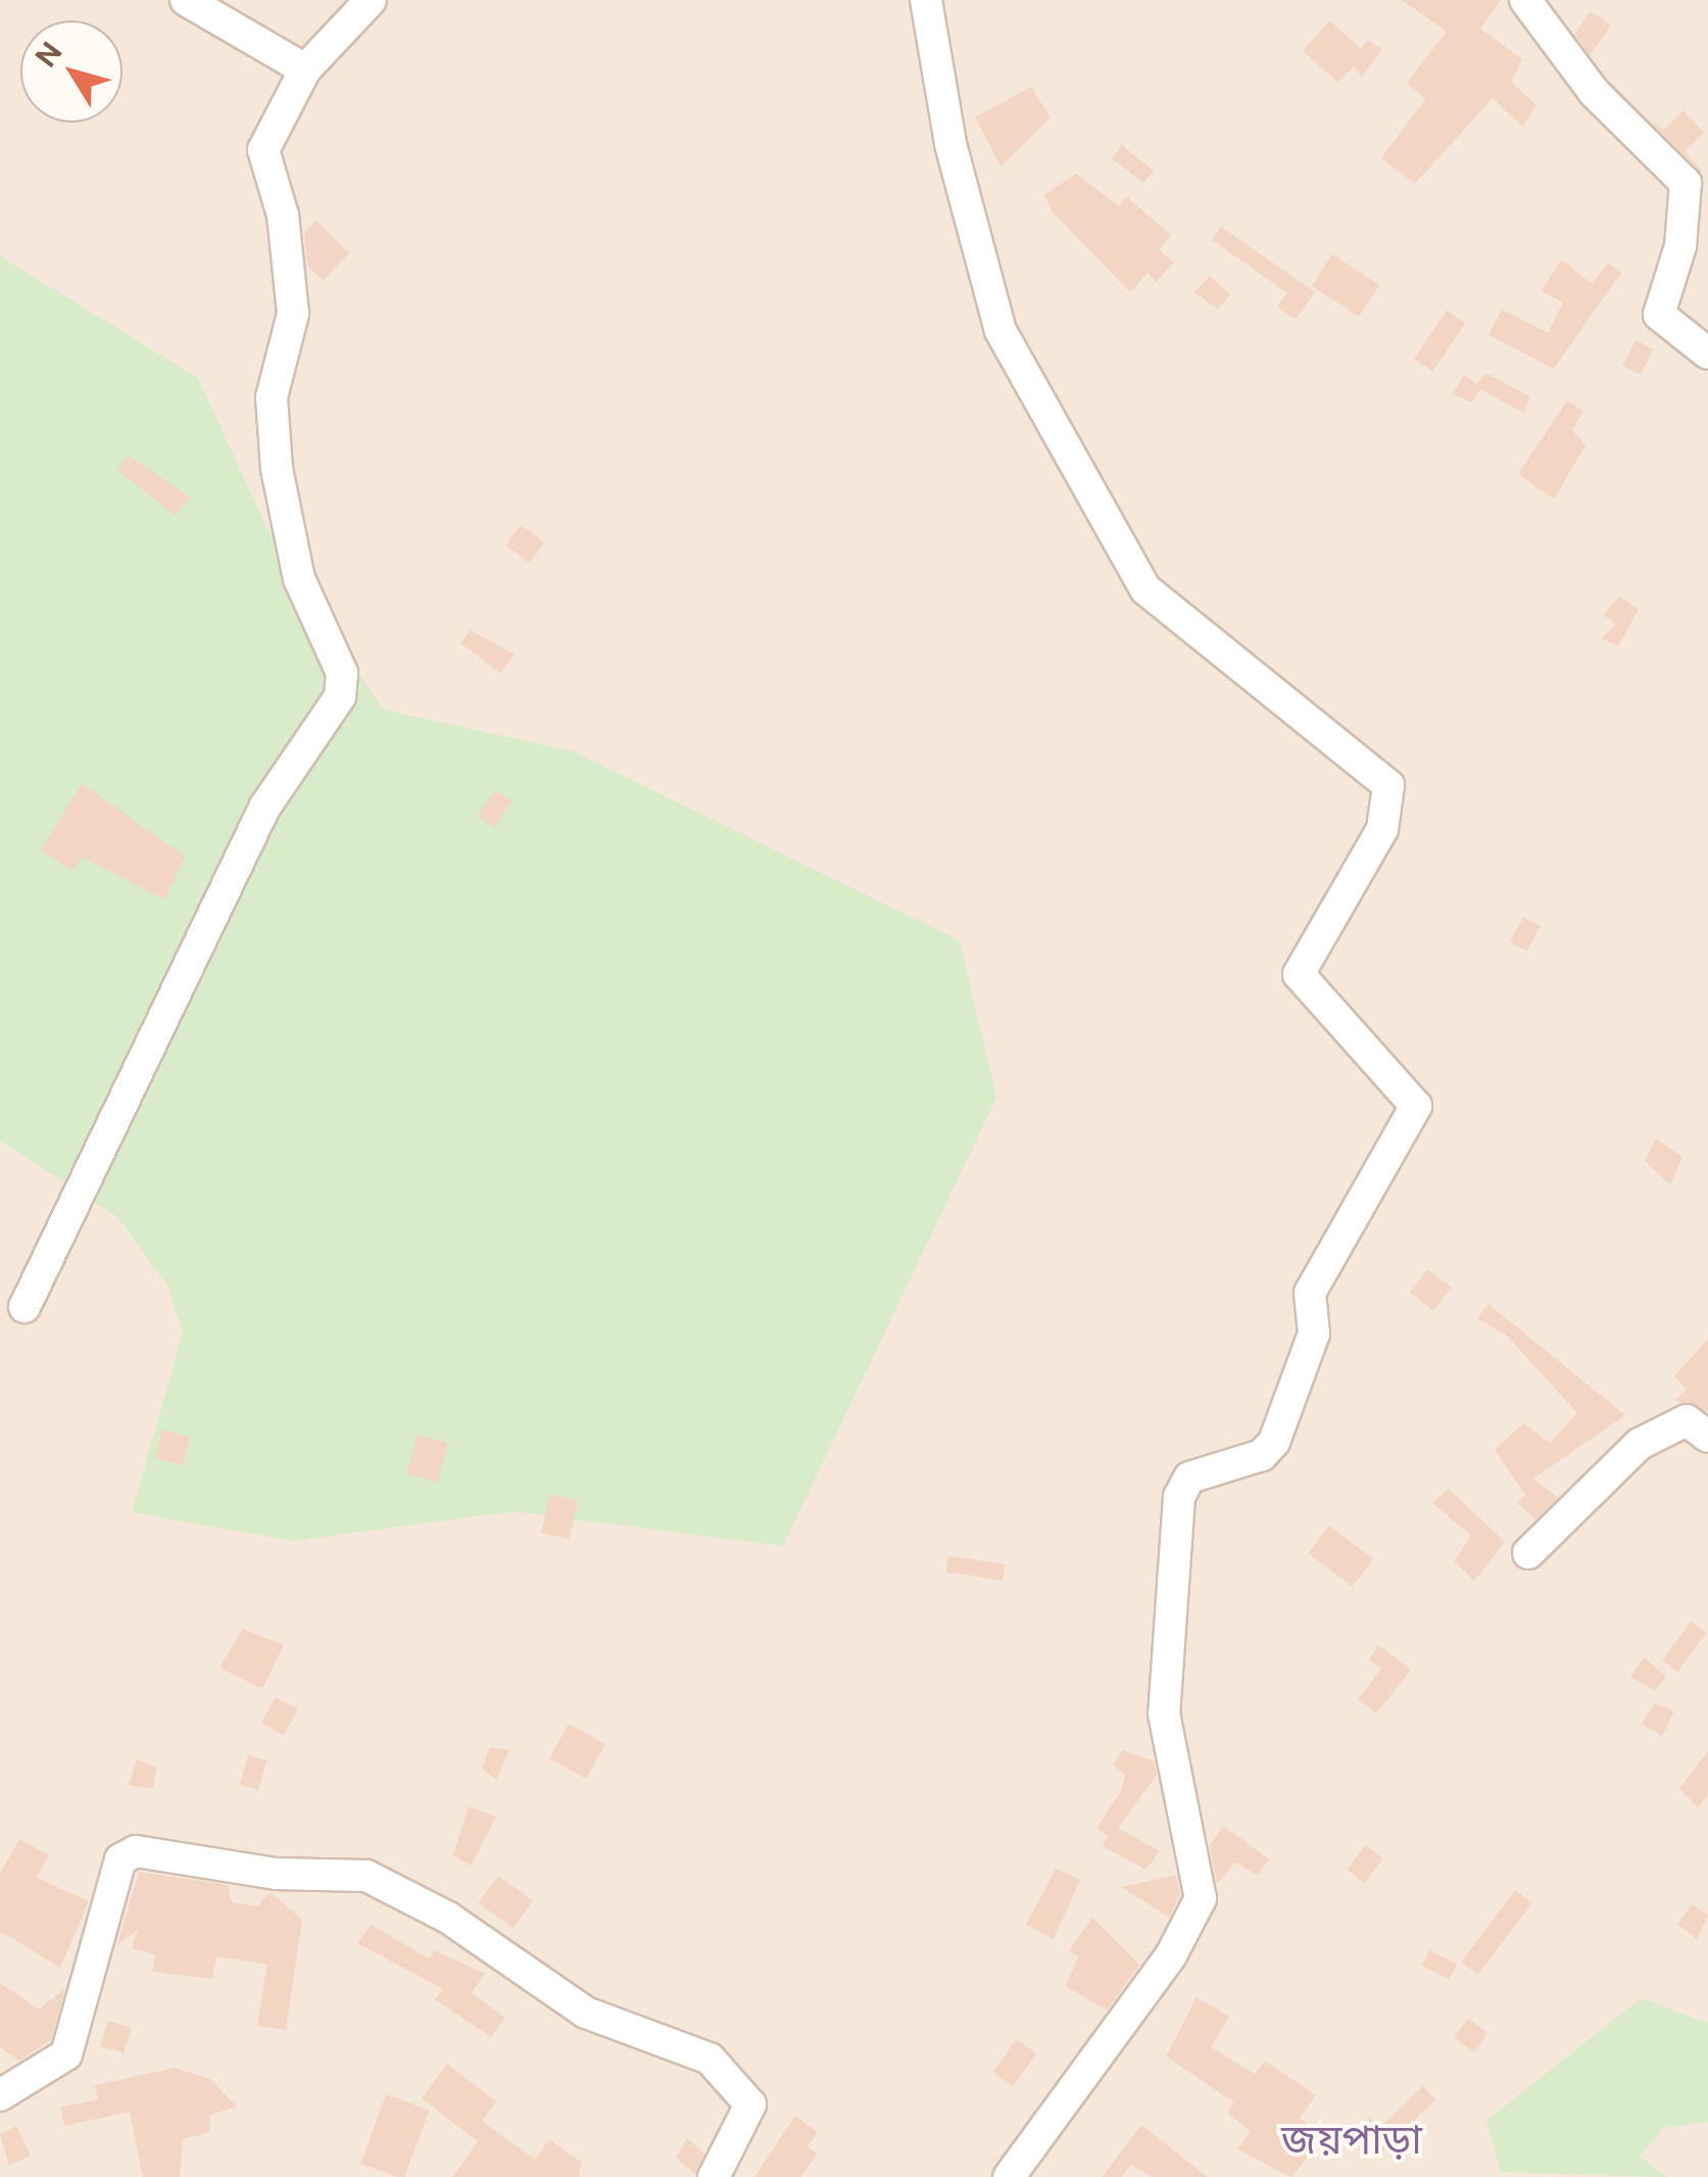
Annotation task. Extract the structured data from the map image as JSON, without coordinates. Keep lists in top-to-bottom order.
{
  "districts": ["জয়পাড়া"],
  "north": "top left"
}
